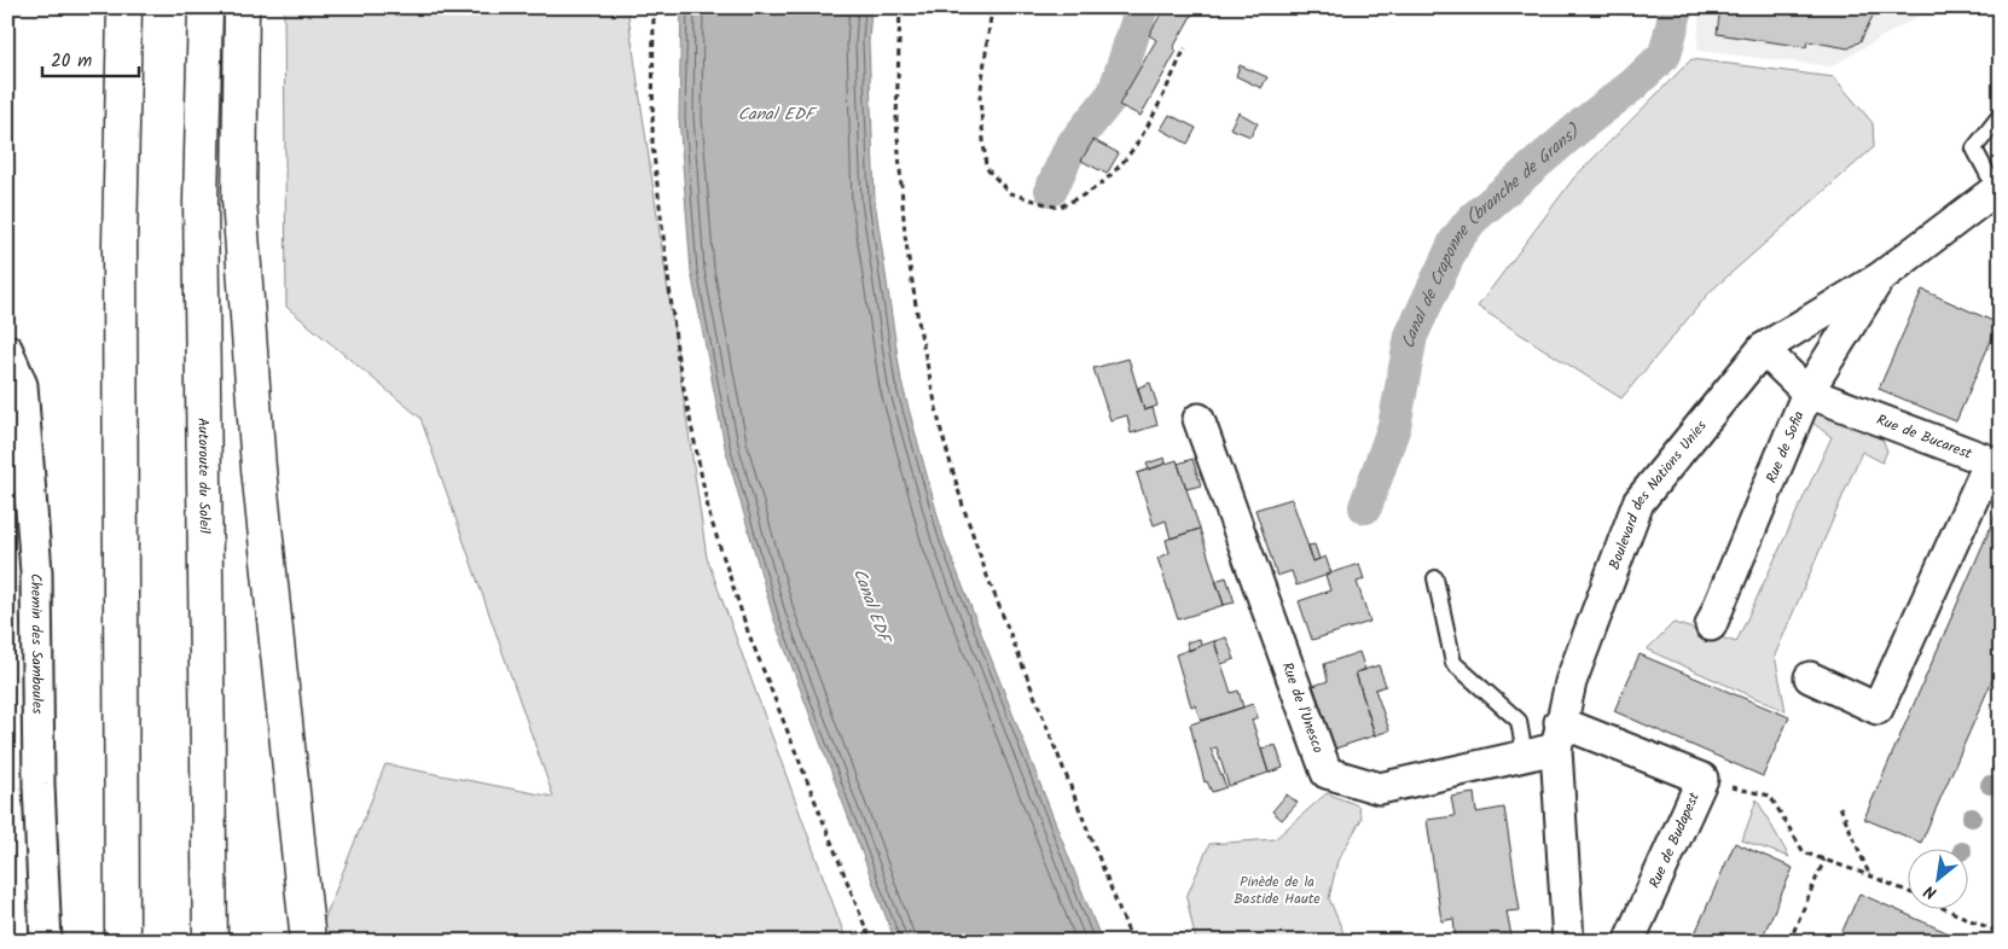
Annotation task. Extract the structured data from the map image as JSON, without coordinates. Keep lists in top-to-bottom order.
{
  "streets": {
    "highway": ["Autoroute du Soleil"],
    "street": [
      "Rue de Bucarest",
      "Rue de Sofia",
      "Boulevard des Nations Unies",
      "Chemin des Samboules",
      "Rue de l'Unesco",
      "Rue de Budapest"
    ]
  },
  "crossings": [
    ["Rue de Bucarest", "Rue de Sofia"],
    ["Rue de Bucarest", "Boulevard des Nations Unies"],
    ["Rue de Sofia", "Boulevard des Nations Unies"],
    ["Boulevard des Nations Unies", "Rue de l'Unesco"],
    ["Boulevard des Nations Unies", "Rue de Budapest"],
    ["Rue de l'Unesco", "Rue de Budapest"]
  ],
  "water": ["Canal EDF", "Canal de Craponne (branche de Grans)"],
  "parks": ["Pinède de la Bastide Haute"],
  "scale_bar": "20 m",
  "north": "bottom left"
}
